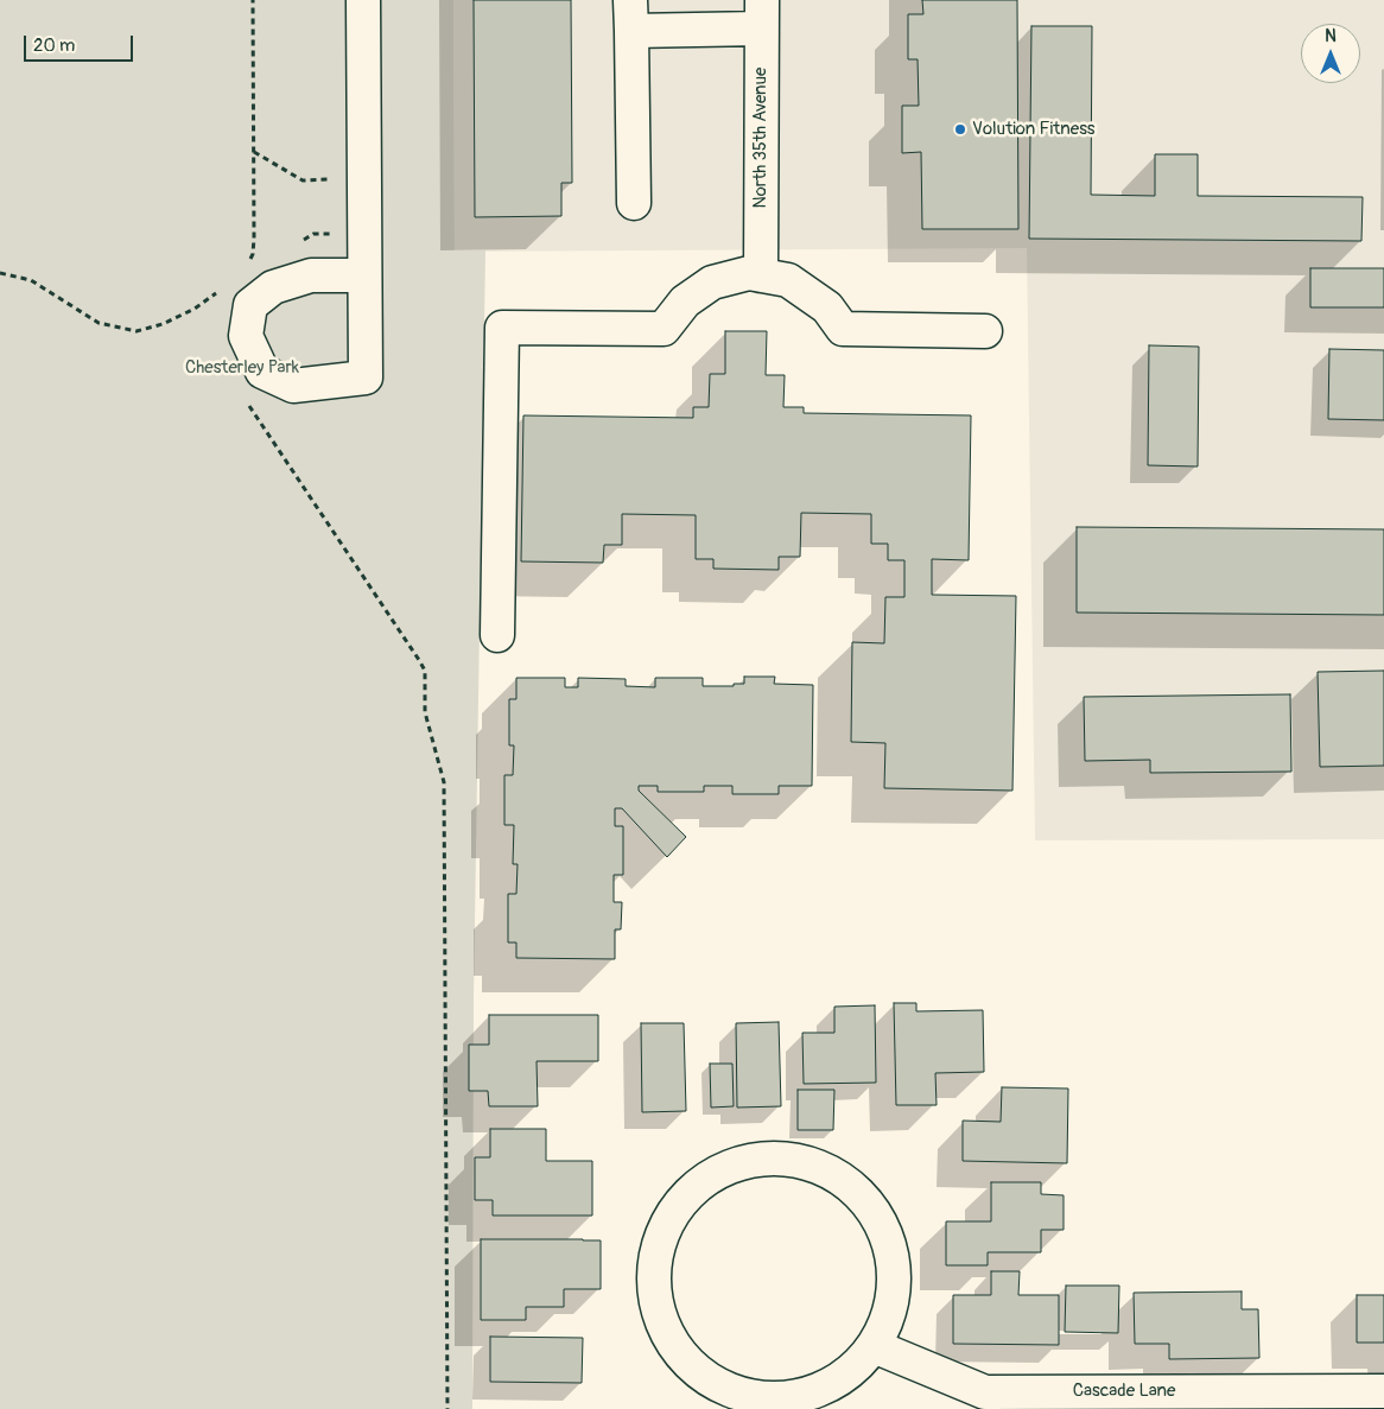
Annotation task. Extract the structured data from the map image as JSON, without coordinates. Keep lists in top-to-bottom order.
{
  "streets": {
    "street": ["North 35th Avenue", "Cascade Lane"]
  },
  "parks": ["Chesterley Park"],
  "places": ["Volution Fitness"],
  "scale_bar": "20 m",
  "north": "top"
}
